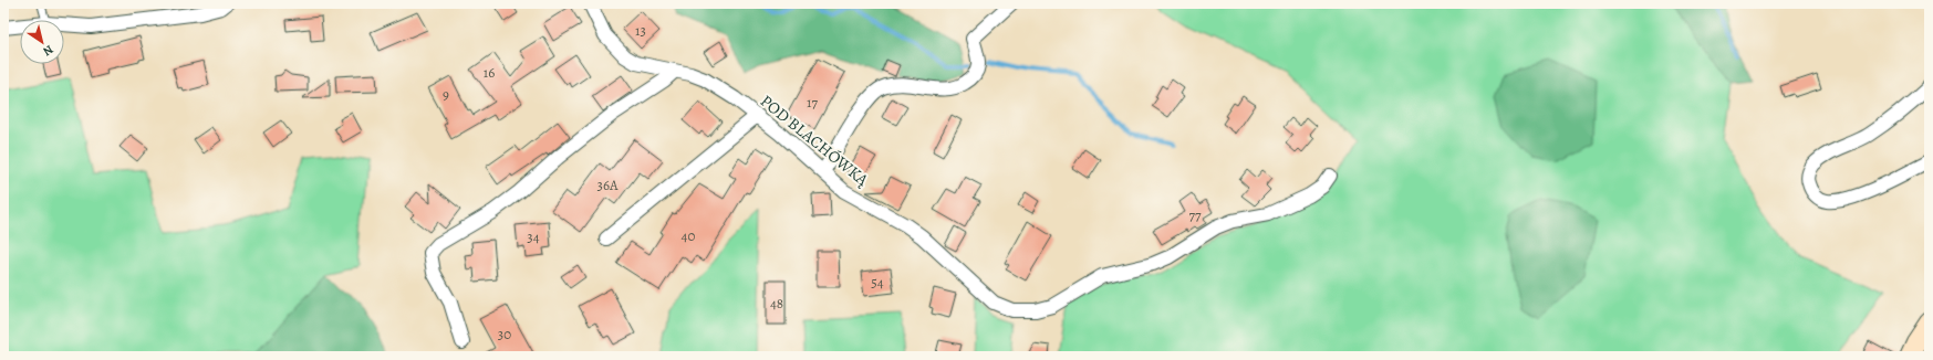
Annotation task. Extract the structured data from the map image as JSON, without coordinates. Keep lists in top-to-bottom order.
{
  "streets": {
    "street": ["POD BLACHÓWKĄ"]
  },
  "house_numbers": [
    "13",
    "16",
    "9",
    "17",
    "36A",
    "77",
    "40",
    "34",
    "54",
    "48",
    "30"
  ],
  "north": "bottom right"
}
